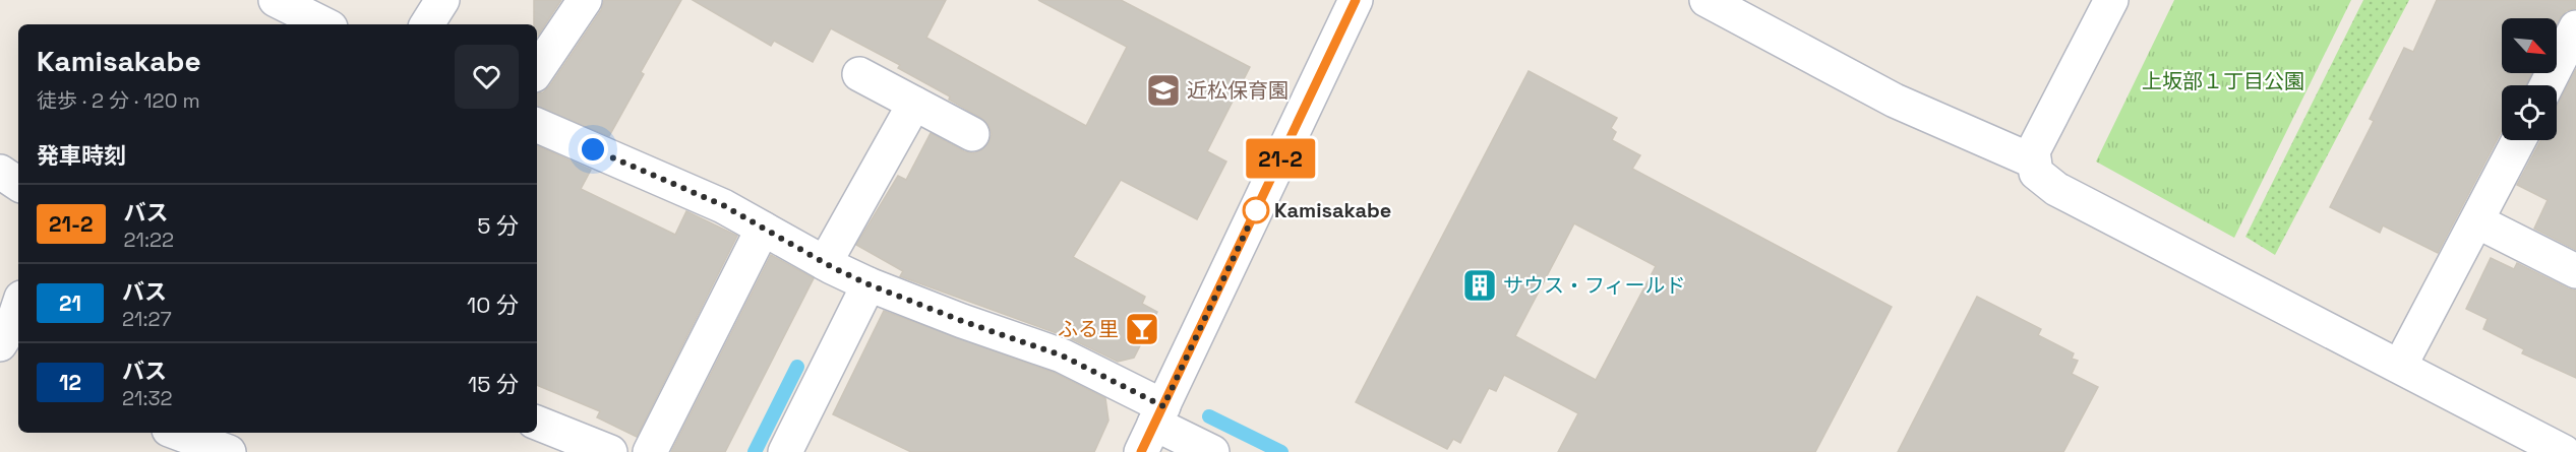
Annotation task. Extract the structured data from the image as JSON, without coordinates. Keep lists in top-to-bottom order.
{
  "parks": ["上坂部１丁目公園"],
  "places": {
    "school or university": ["近松保育園"],
    "other": ["Kamisakabe"],
    "building": ["サウス・フィールド"],
    "bar": ["ふる里"]
  },
  "lines": ["bus line 21-2"],
  "north": "bottom right",
  "page": {
    "on_map": "21-2",
    "heading": [
      ["Kamisakabe", "徒歩 · 2 分 · 120 m"],
      "発車時刻"
    ],
    "list": [
      {
        "mark": "21-2",
        "name": "バス",
        "note": "21:22",
        "value": "5 分"
      },
      {
        "mark": "21",
        "name": "バス",
        "note": "21:27",
        "value": "10 分"
      },
      {
        "mark": "12",
        "name": "バス",
        "note": "21:32",
        "value": "15 分"
      }
    ]
  }
}
